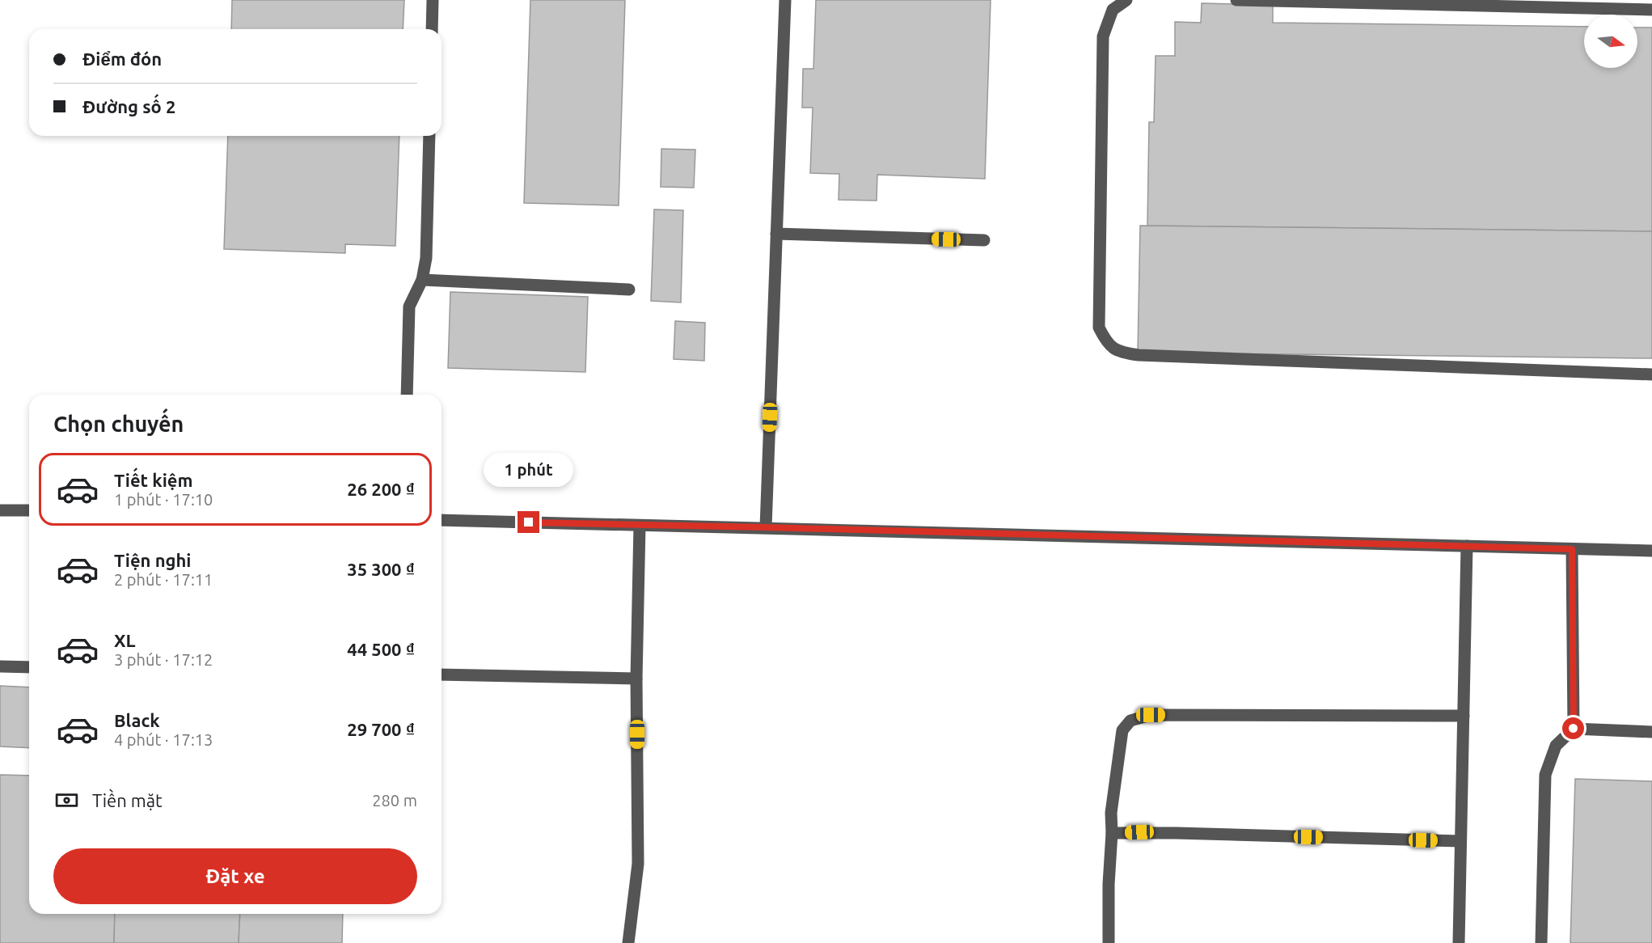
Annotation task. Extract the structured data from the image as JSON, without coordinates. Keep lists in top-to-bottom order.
{
  "north": "right",
  "page": {
    "banner": ["Điểm đón", "Đường số 2"],
    "heading": "Chọn chuyến",
    "bubble": "1 phút",
    "list": [
      {
        "name": "Tiết kiệm",
        "note": "1 phút · 17:10",
        "value": "26 200 ₫"
      },
      {
        "name": "Tiện nghi",
        "note": "2 phút · 17:11",
        "value": "35 300 ₫"
      },
      {
        "name": "XL",
        "note": "3 phút · 17:12",
        "value": "44 500 ₫"
      },
      {
        "name": "Black",
        "note": "4 phút · 17:13",
        "value": "29 700 ₫"
      }
    ],
    "pay": ["Tiền mặt", "280 m"],
    "buttons": "Đặt xe"
  }
}
